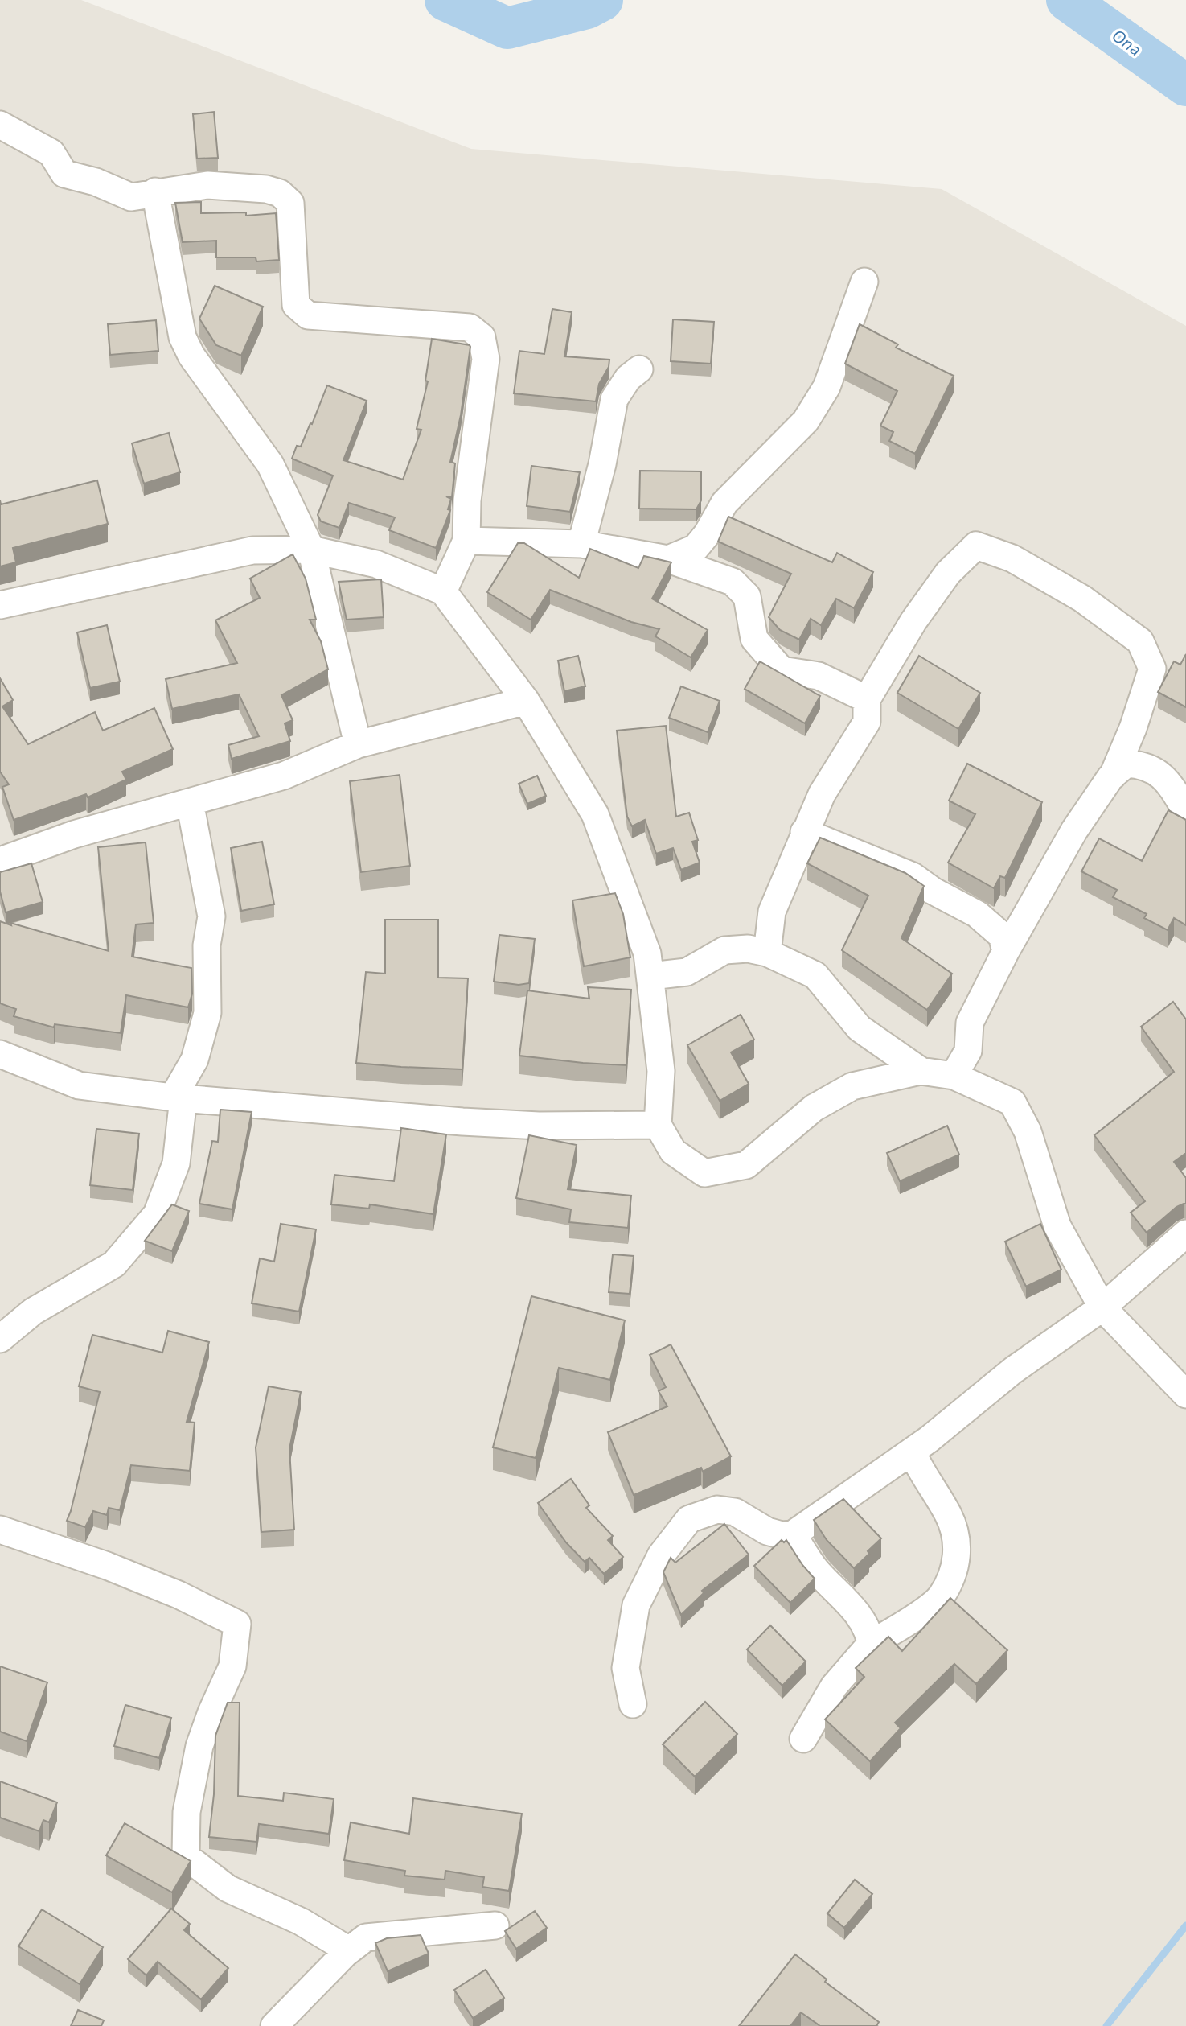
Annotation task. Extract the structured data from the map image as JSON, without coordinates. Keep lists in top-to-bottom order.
{
  "water": ["Ona"]
}
